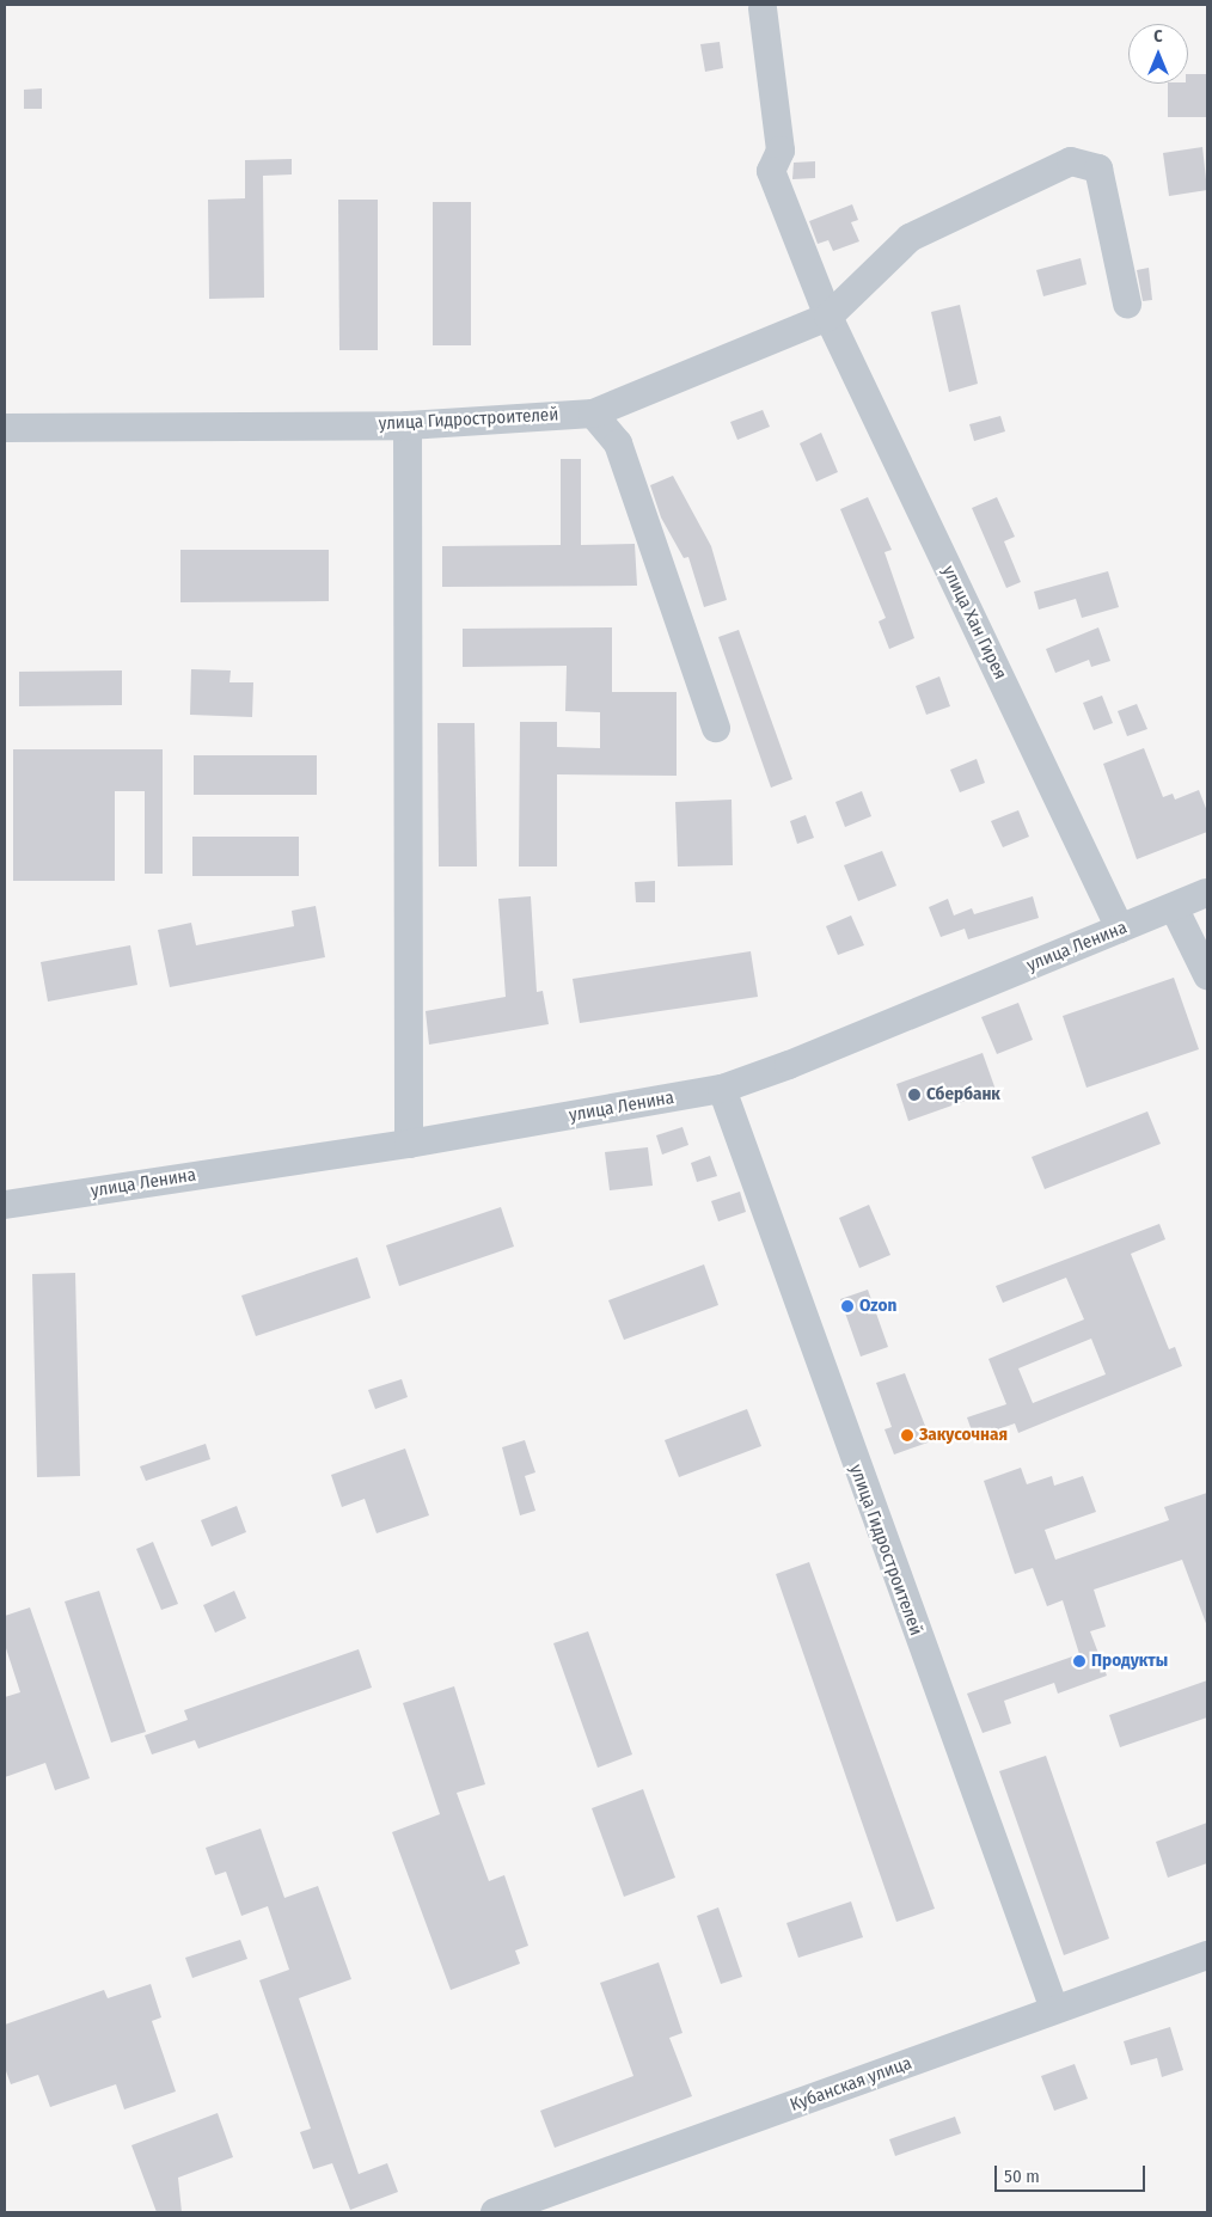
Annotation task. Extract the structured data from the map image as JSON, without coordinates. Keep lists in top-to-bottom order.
{
  "streets": {
    "street": [
      "улица Гидростроителей",
      "улица Хан Гирея",
      "улица Ленина",
      "Кубанская улица"
    ]
  },
  "crossings": [
    ["улица Гидростроителей", "улица Ленина"],
    ["улица Гидростроителей", "Кубанская улица"],
    ["улица Хан Гирея", "улица Ленина"]
  ],
  "places": [
    "Сбербанк",
    "Ozon",
    "Закусочная",
    "Продукты"
  ],
  "scale_bar": "50 m",
  "north": "top"
}
